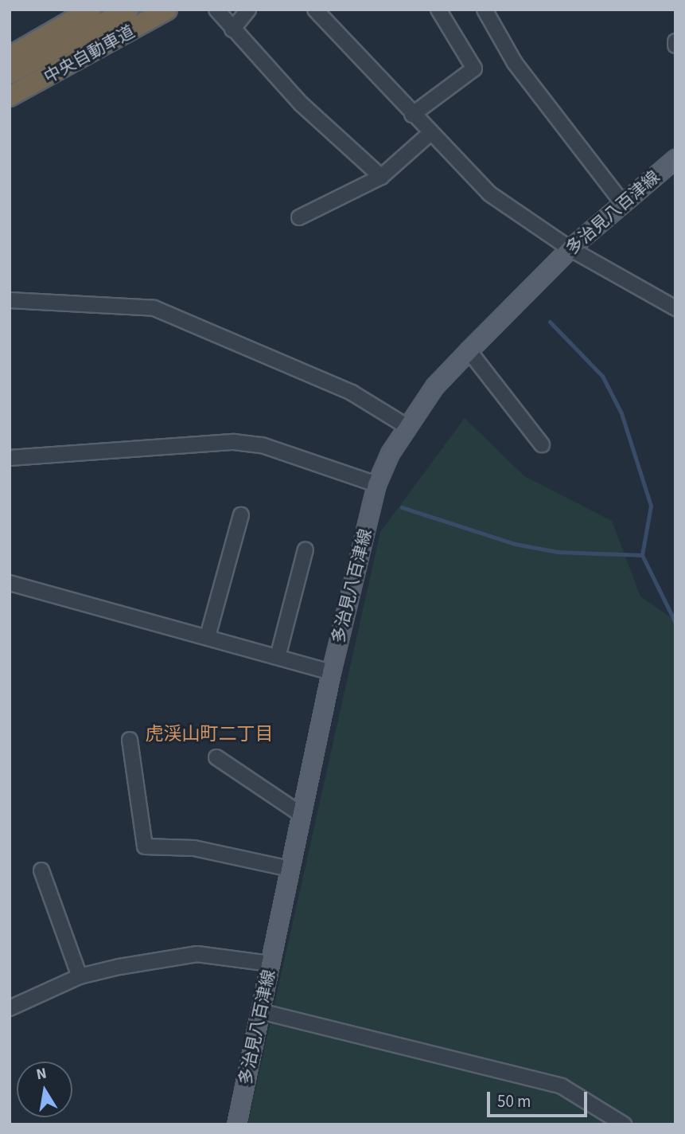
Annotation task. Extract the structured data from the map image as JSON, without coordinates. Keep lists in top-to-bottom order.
{
  "streets": {
    "highway": ["中央自動車道"],
    "main road": ["多治見八百津線"]
  },
  "districts": ["虎渓山町二丁目"],
  "scale_bar": "50 m",
  "north": "top"
}
